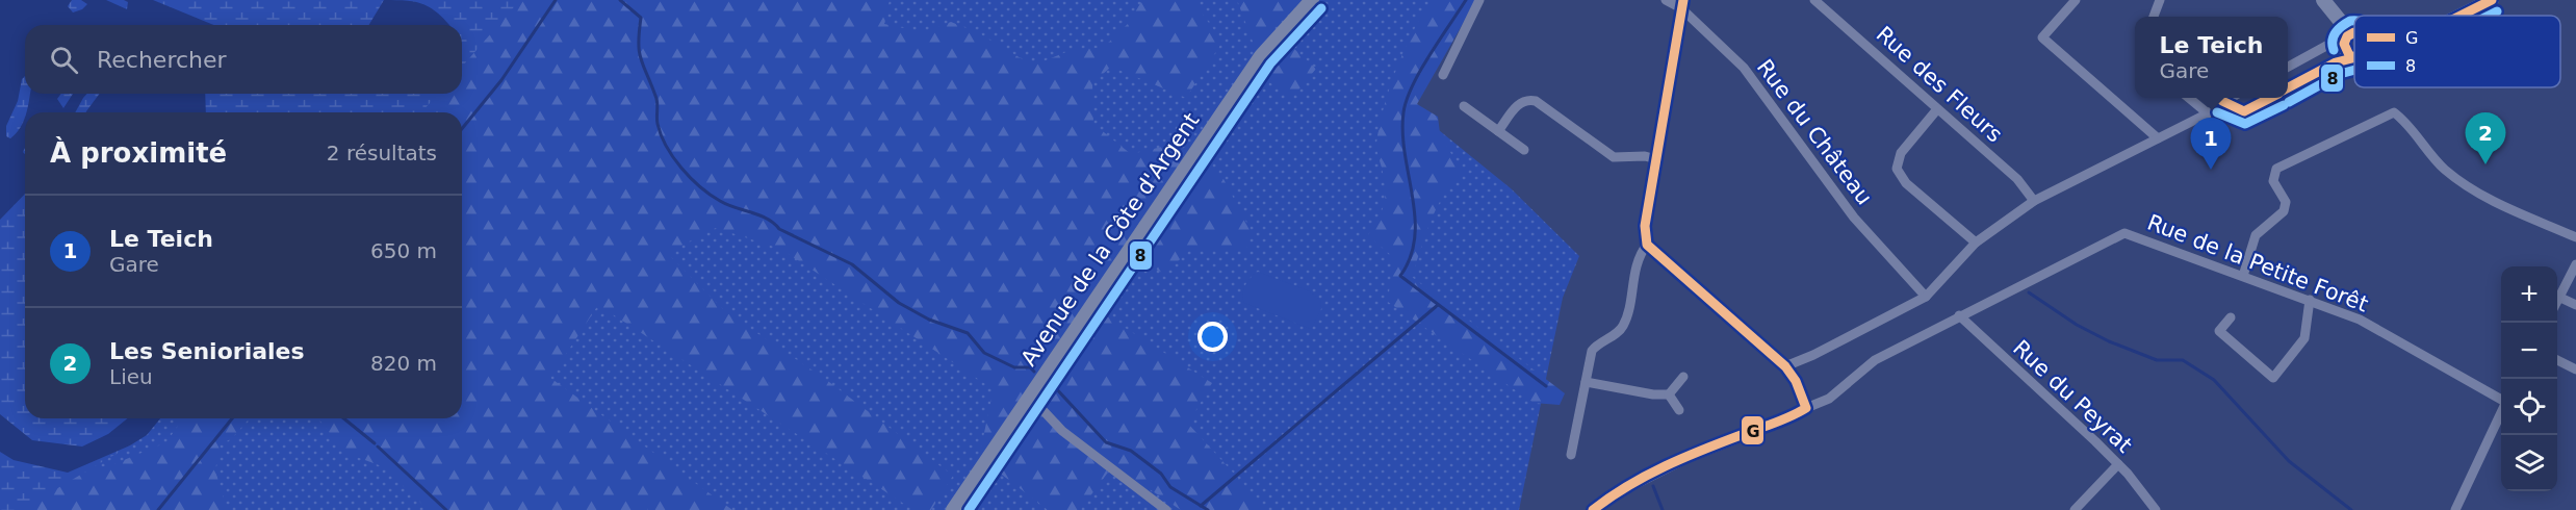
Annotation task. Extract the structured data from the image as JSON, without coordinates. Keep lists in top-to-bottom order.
{
  "streets": {
    "main road": ["Avenue de la Côte d'Argent"],
    "street": [
      "Rue des Fleurs",
      "Rue du Château",
      "Rue de la Petite Forêt",
      "Rue du Peyrat"
    ]
  },
  "crossings": [
    ["Rue de la Petite Forêt", "Rue du Peyrat"]
  ],
  "lines": ["transit line G", "transit line 8"],
  "legend": ["G", "8"],
  "page": {
    "popup": ["Le Teich", "Gare"],
    "search": "Rechercher",
    "pins": ["2", "1"],
    "heading": ["À proximité", "2 résultats"],
    "list": [
      {
        "mark": "1",
        "name": "Le Teich",
        "note": "Gare",
        "value": "650 m"
      },
      {
        "mark": "2",
        "name": "Les Senioriales",
        "note": "Lieu",
        "value": "820 m"
      }
    ],
    "map_buttons": ["+", "−"]
  }
}
